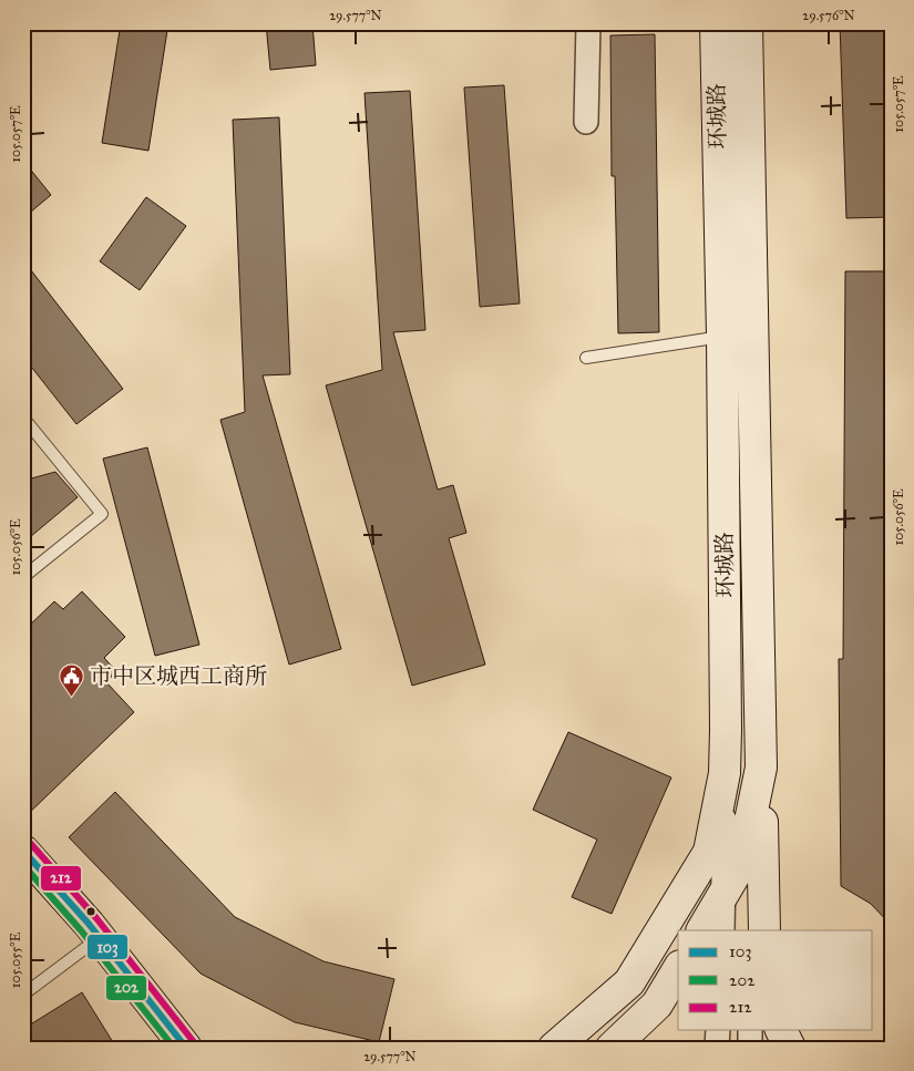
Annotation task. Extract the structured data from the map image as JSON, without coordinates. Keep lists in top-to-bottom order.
{
  "streets": {
    "main road": ["环城路"]
  },
  "places": {
    "public building": ["市中区城西工商所"]
  },
  "lines": ["transit line 212", "transit line 103", "transit line 202"],
  "legend": ["103", "202", "212"],
  "coordinates": [
    "29.577°N",
    "29.576°N",
    "105.057°E",
    "105.056°E",
    "105.055°E"
  ]
}
